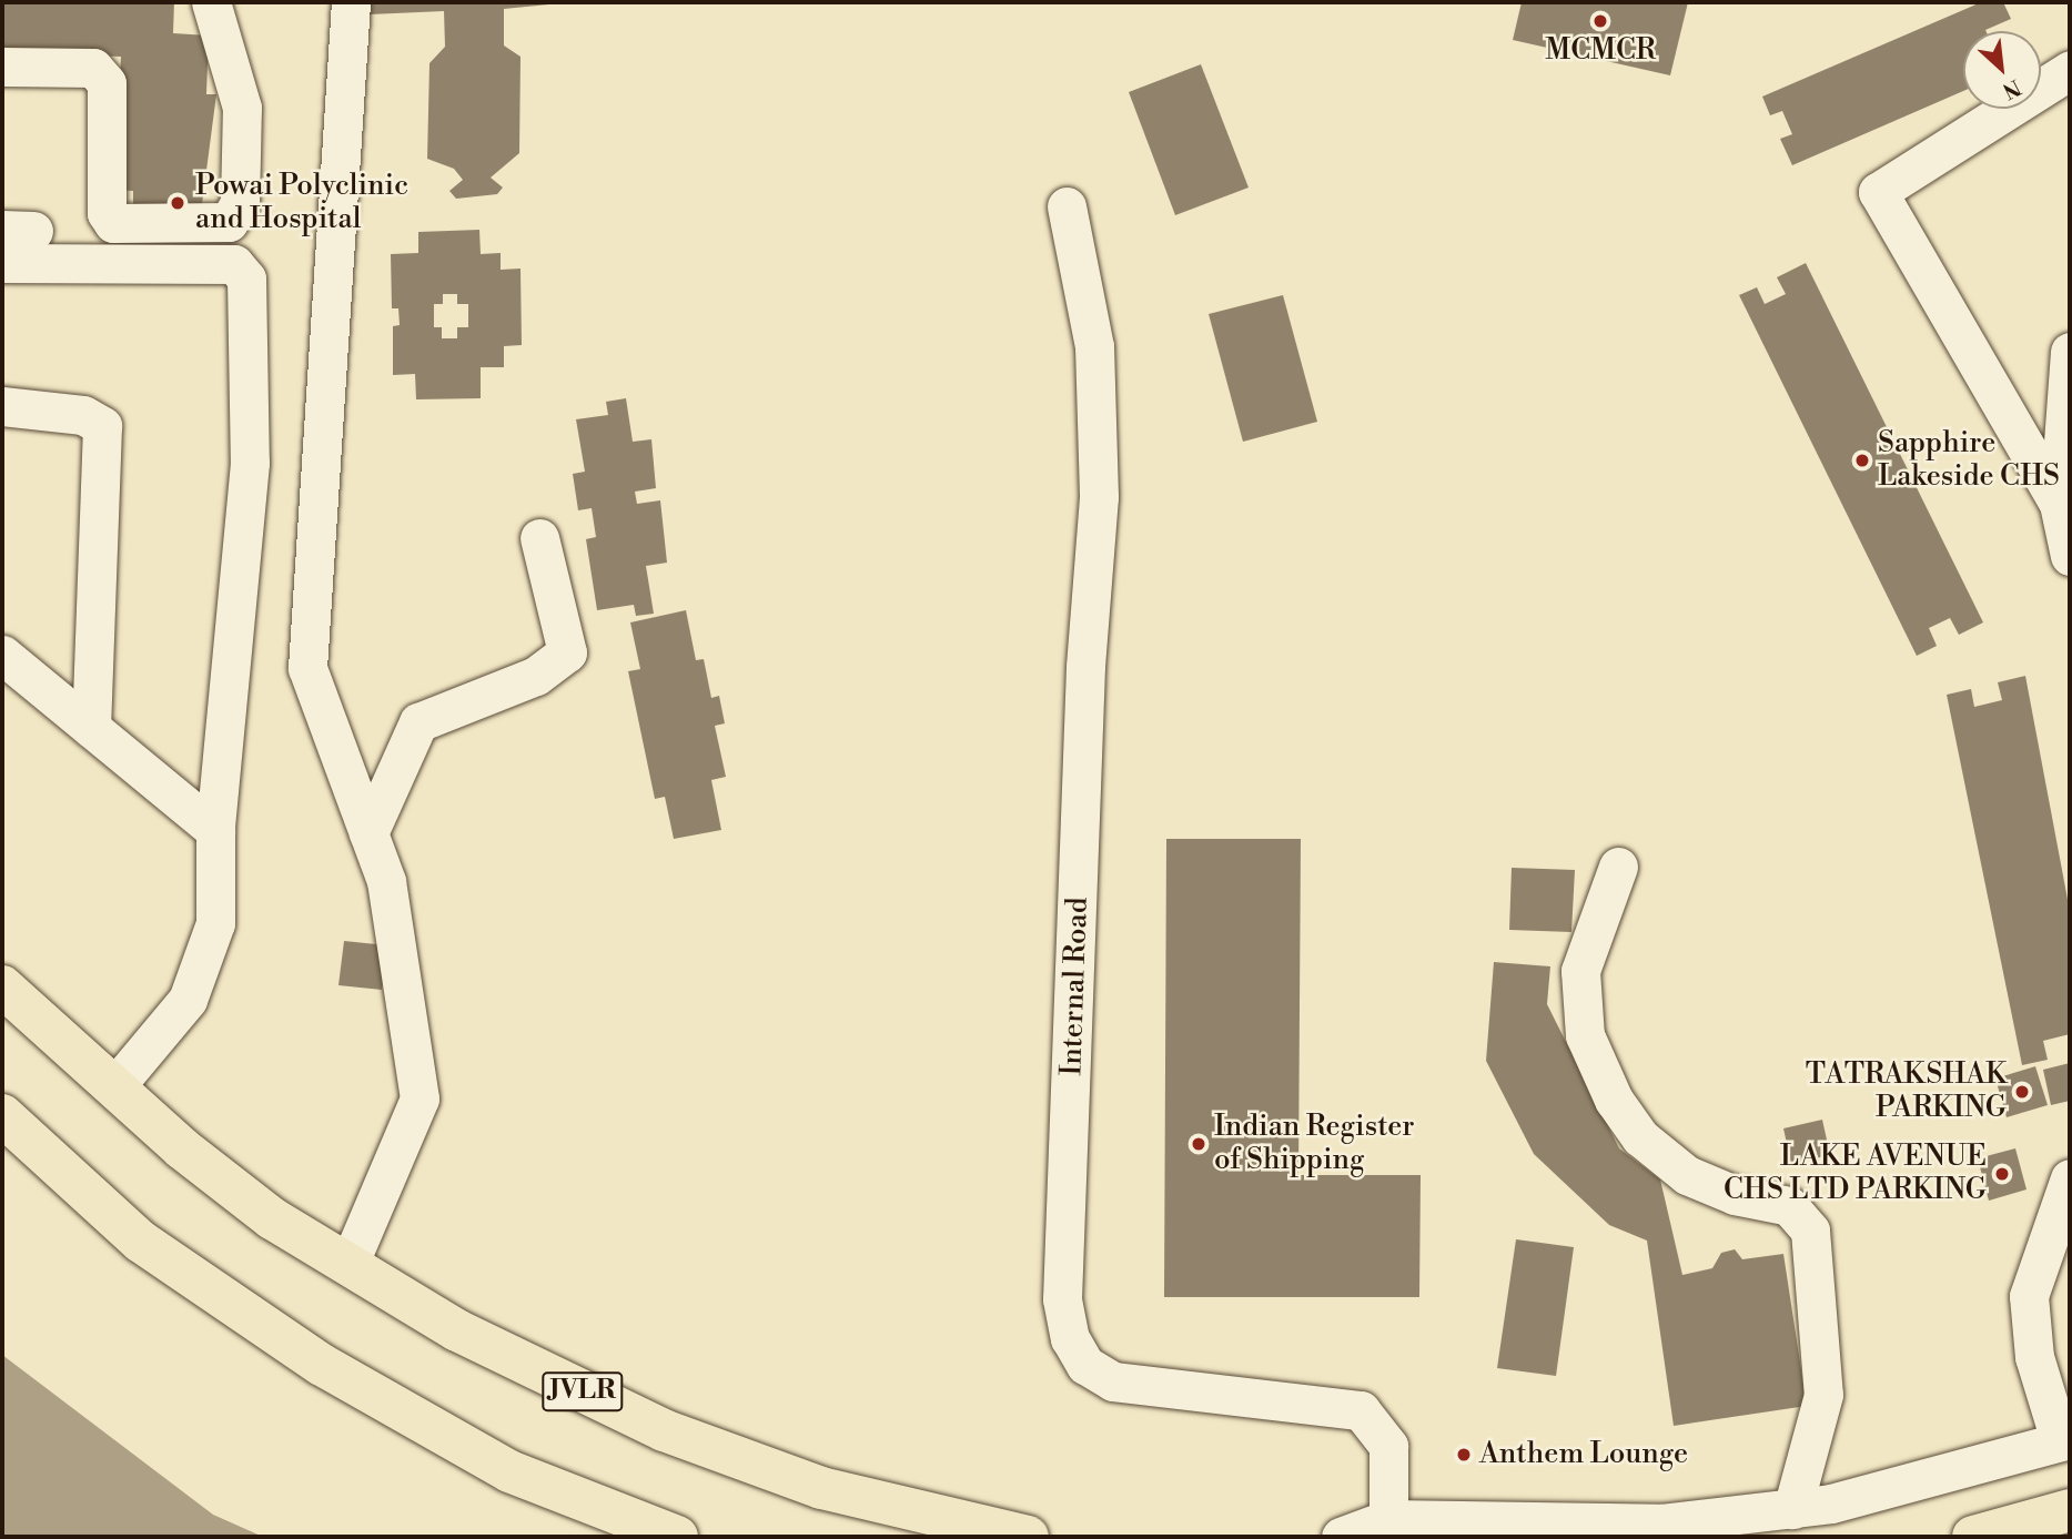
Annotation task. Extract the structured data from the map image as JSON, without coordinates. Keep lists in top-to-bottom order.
{
  "streets": {
    "main road": ["JVLR"],
    "street": ["Internal Road"]
  },
  "places": [
    "MCMCR",
    "Powai Polyclinic and Hospital",
    "Sapphire Lakeside CHS",
    "TATRAKSHAK PARKING",
    "Indian Register of Shipping",
    "LAKE AVENUE CHS LTD PARKING",
    "Anthem Lounge"
  ],
  "north": "bottom right"
}
